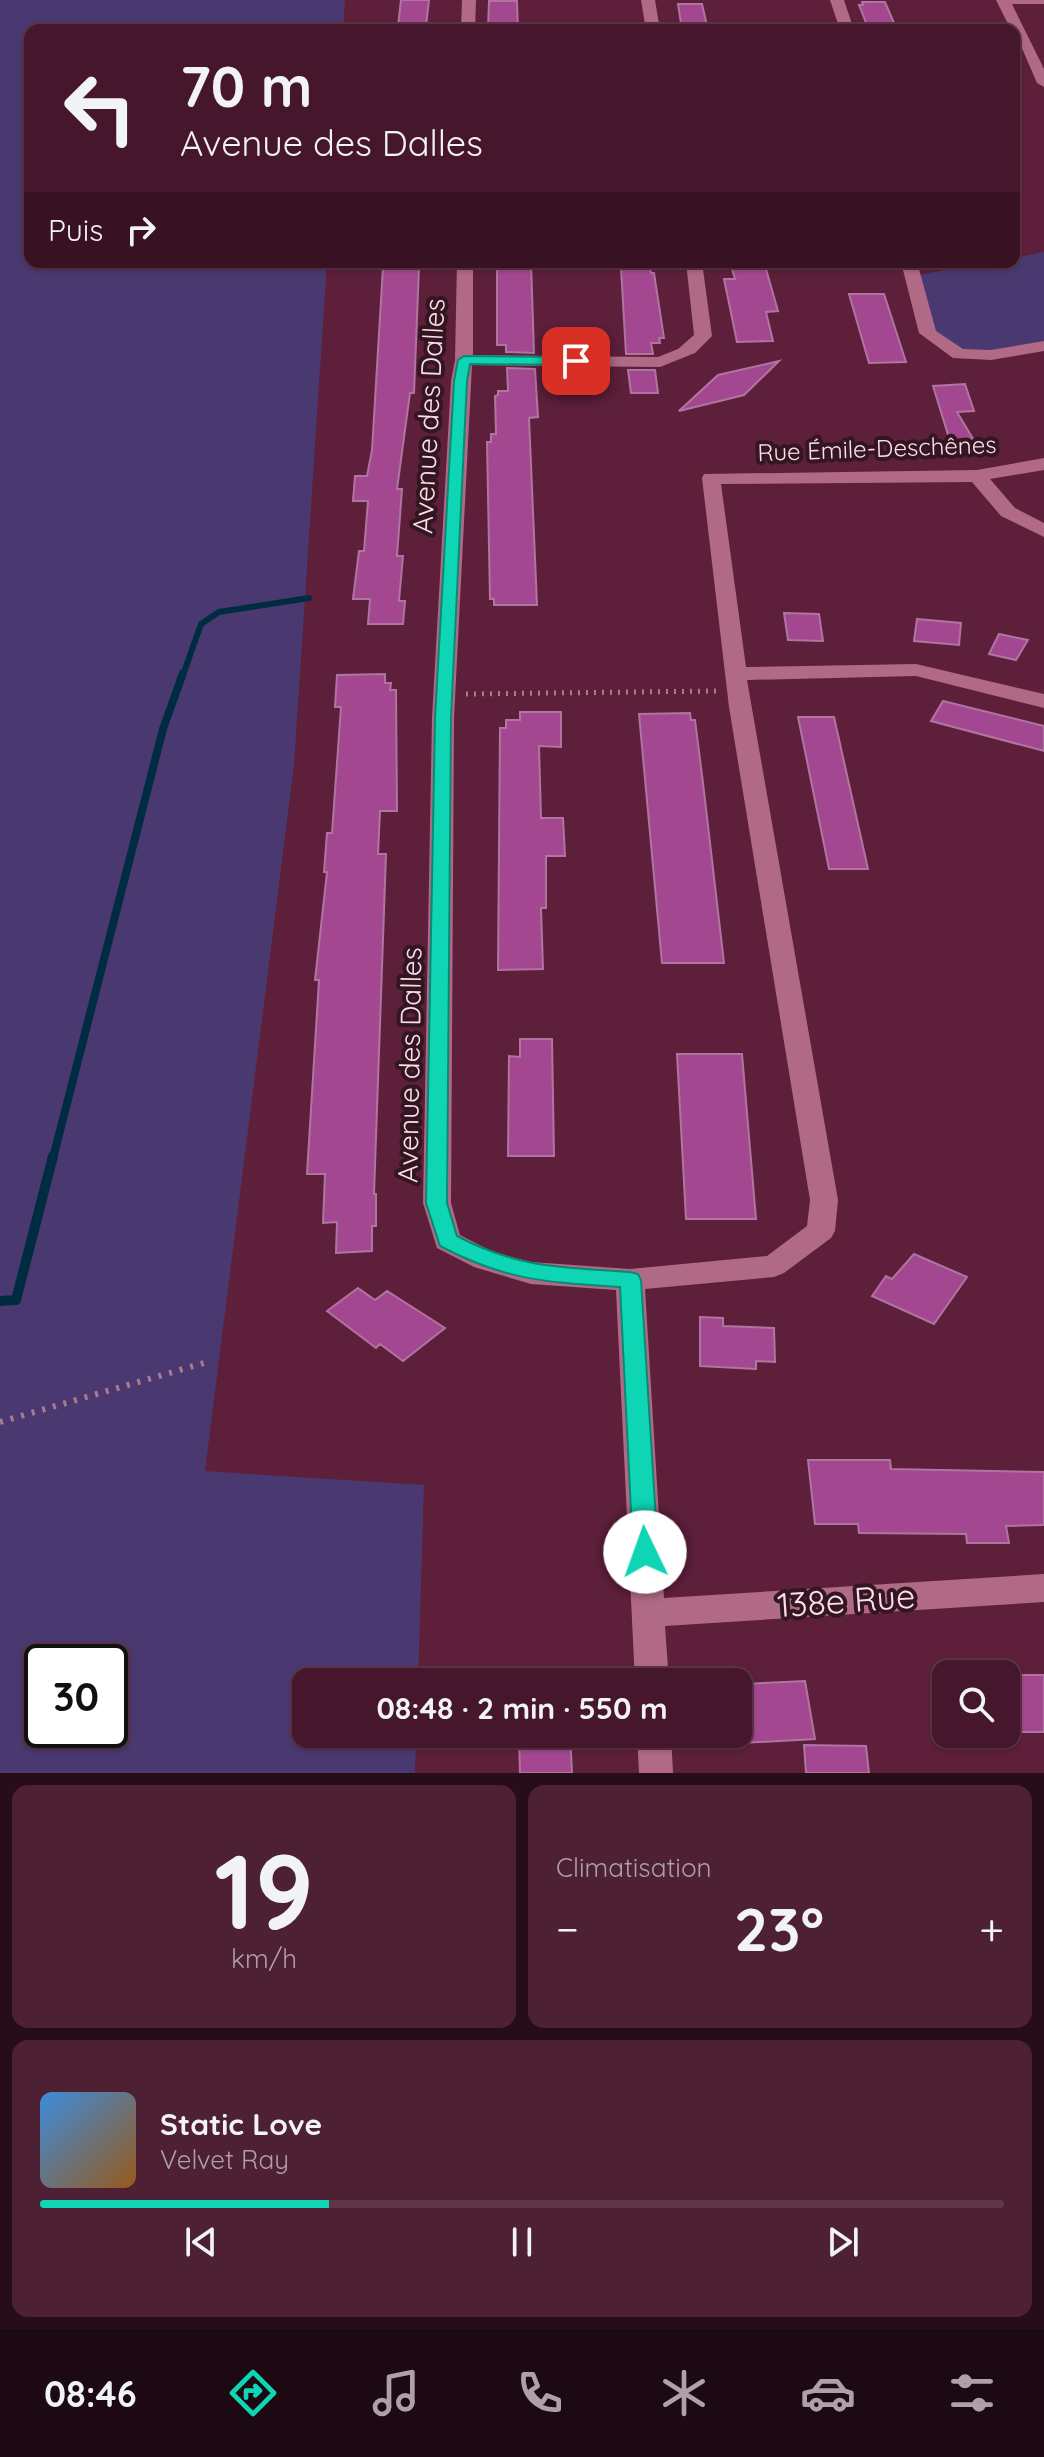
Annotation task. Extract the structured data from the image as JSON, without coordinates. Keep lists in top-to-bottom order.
{
  "streets": {
    "street": ["Avenue des Dalles", "Rue Émile-Deschênes", "138e Rue"]
  },
  "crossings": [
    ["Avenue des Dalles", "Rue Émile-Deschênes"]
  ],
  "page": {
    "turn": ["70 m", "Avenue des Dalles"],
    "then": "Puis",
    "limit": "30",
    "trip": "08:48 · 2 min · 550 m",
    "tile": [
      ["19", "km/h"],
      "Climatisation"
    ],
    "heat": ["−", "23°", "+"],
    "song": ["Static Love", "Velvet Ray"],
    "tabs": "08:46"
  }
}
